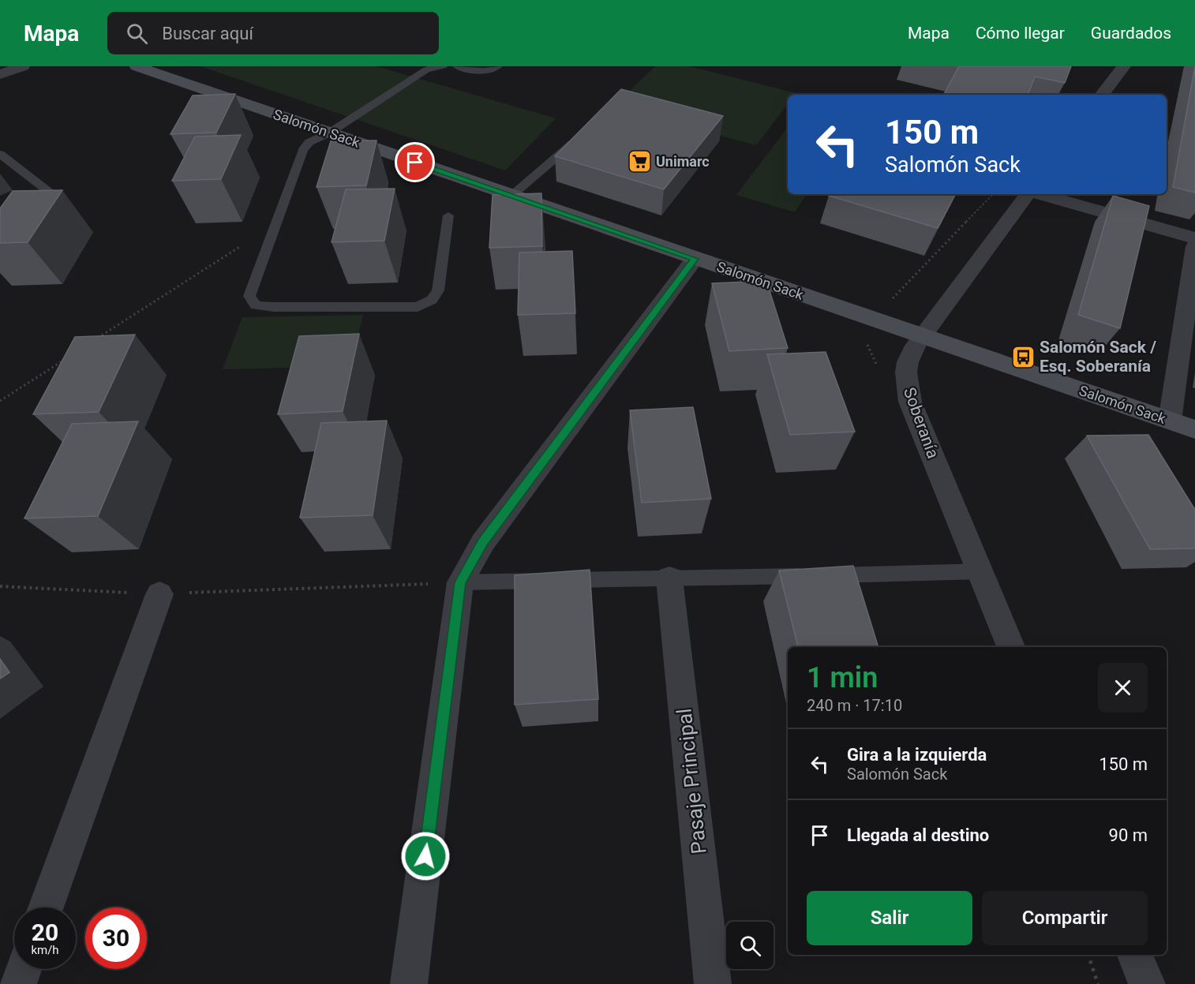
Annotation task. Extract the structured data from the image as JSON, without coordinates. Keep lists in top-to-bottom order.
{
  "streets": {
    "main road": ["Salomón Sack"],
    "street": ["Soberanía", "Pasaje Principal"]
  },
  "crossings": [
    ["Salomón Sack", "Soberanía"]
  ],
  "places": {
    "supermarket": ["Unimarc"],
    "bus stop": ["Salomón Sack / Esq. Soberanía"]
  },
  "page": {
    "header": "Mapa",
    "search": "Buscar aquí",
    "nav": ["Mapa", "Cómo llegar", "Guardados"],
    "turn": ["150 m", "Salomón Sack"],
    "heading": ["1 min", "240 m · 17:10"],
    "list": [
      {
        "name": "Gira a la izquierda",
        "note": "Salomón Sack",
        "value": "150 m"
      },
      {
        "name": "Llegada al destino",
        "value": "90 m"
      }
    ],
    "buttons": ["Salir", "Compartir"],
    "speed": "20 km/h",
    "limit": "30"
  }
}
